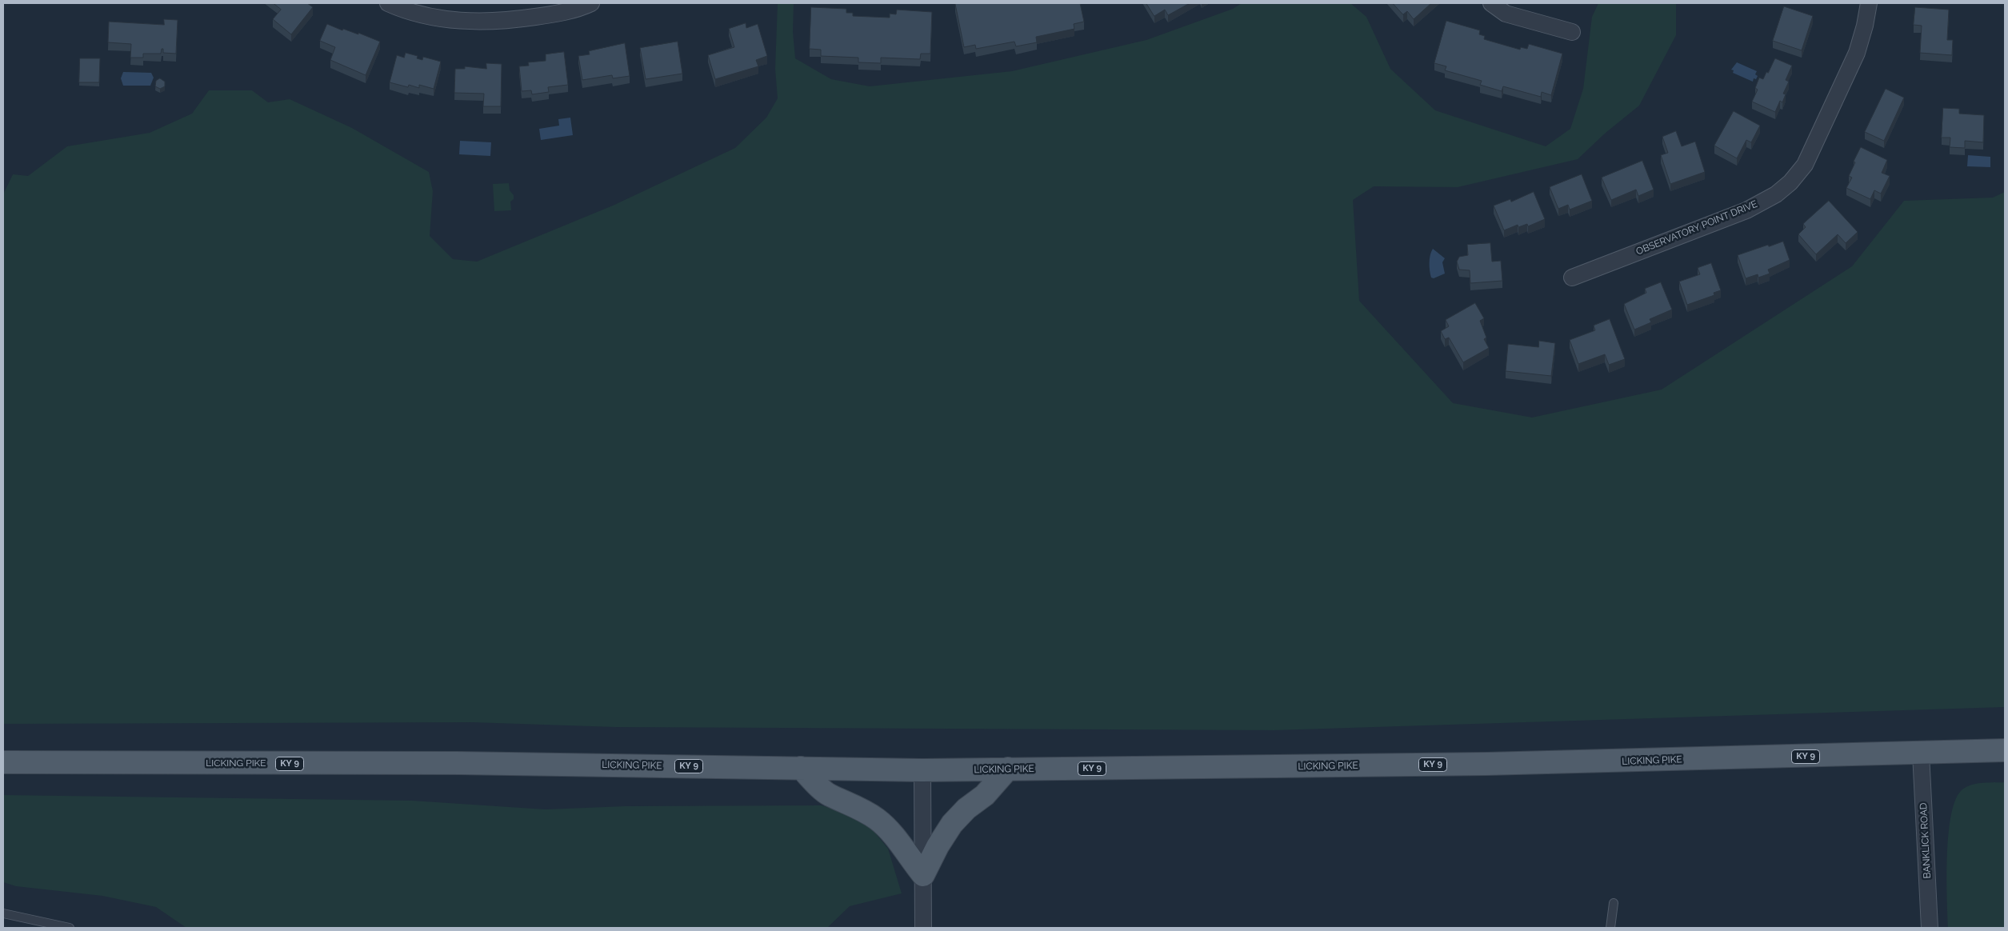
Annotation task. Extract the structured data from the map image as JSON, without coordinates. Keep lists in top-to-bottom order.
{
  "streets": {
    "main road": ["KY 9", "LICKING PIKE"],
    "street": ["OBSERVATORY POINT DRIVE", "BANKLICK ROAD"]
  },
  "crossings": [
    ["LICKING PIKE", "BANKLICK ROAD"]
  ]
}
